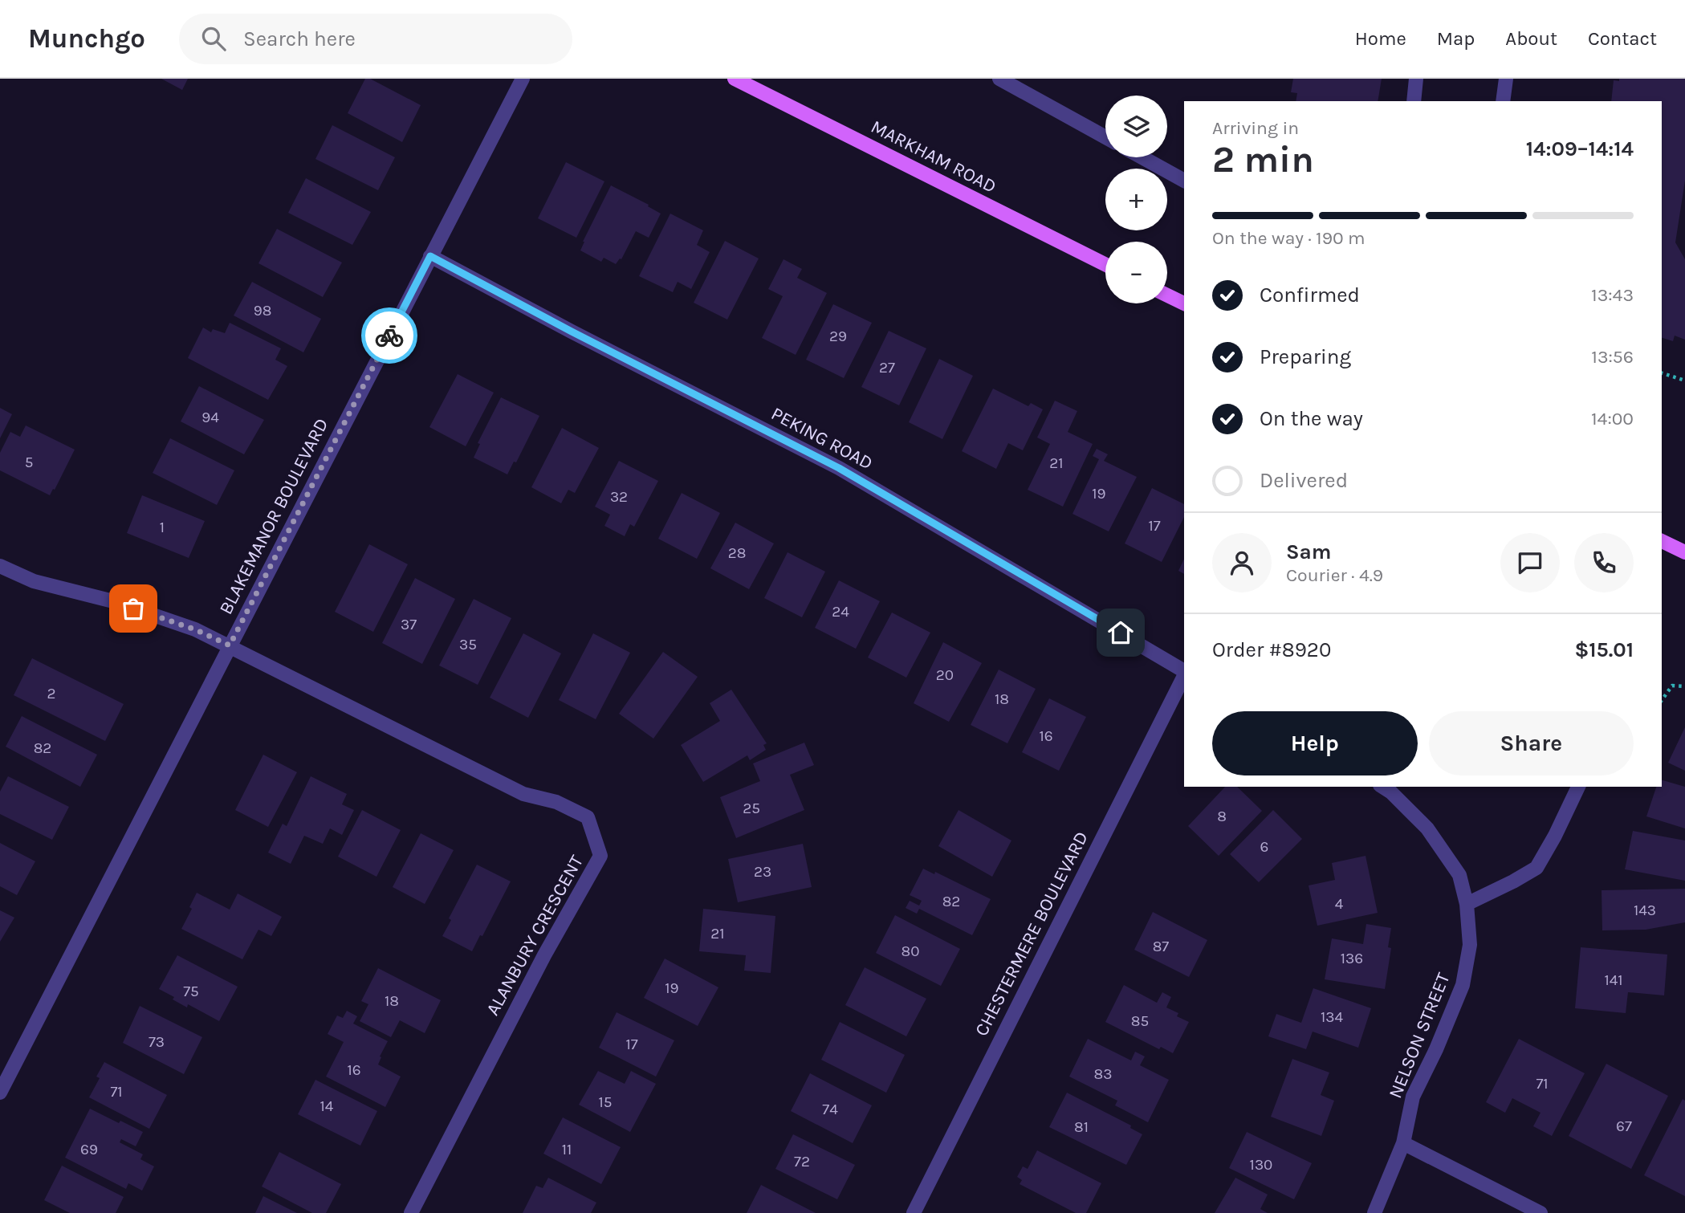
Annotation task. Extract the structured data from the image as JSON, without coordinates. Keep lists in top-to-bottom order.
{
  "streets": {
    "main road": ["MARKHAM ROAD"],
    "street": [
      "PEKING ROAD",
      "BLAKEMANOR BOULEVARD",
      "CHESTERMERE BOULEVARD",
      "ALANBURY CRESCENT",
      "NELSON STREET"
    ]
  },
  "crossings": [
    ["PEKING ROAD", "BLAKEMANOR BOULEVARD"],
    ["BLAKEMANOR BOULEVARD", "ALANBURY CRESCENT"]
  ],
  "house_numbers": [
    "98",
    "29",
    "27",
    "94",
    "5",
    "21",
    "19",
    "32",
    "17",
    "1",
    "28",
    "24",
    "37",
    "35",
    "20",
    "2",
    "18",
    "16",
    "82",
    "25",
    "8",
    "6",
    "23",
    "82",
    "4",
    "143",
    "21",
    "87",
    "80",
    "136",
    "141",
    "19",
    "75",
    "18",
    "134",
    "85",
    "73",
    "17",
    "16",
    "83",
    "71",
    "71",
    "15",
    "14",
    "74",
    "67",
    "81",
    "69",
    "11",
    "72",
    "130"
  ],
  "page": {
    "header": "Munchgo",
    "search": "Search here",
    "nav": [
      "Home",
      "Map",
      "About",
      "Contact"
    ],
    "map_buttons": ["+", "−"],
    "heading": ["2 min", "Arriving in", "14:09–14:14"],
    "panel": [
      "Sam",
      "Courier · 4.9",
      "Order #8920",
      "$15.01"
    ],
    "bar": "On the way · 190 m",
    "list": [
      ["Confirmed", "13:43"],
      ["Preparing", "13:56"],
      ["On the way", "14:00"],
      "Delivered"
    ],
    "buttons": ["Help", "Share"]
  }
}
